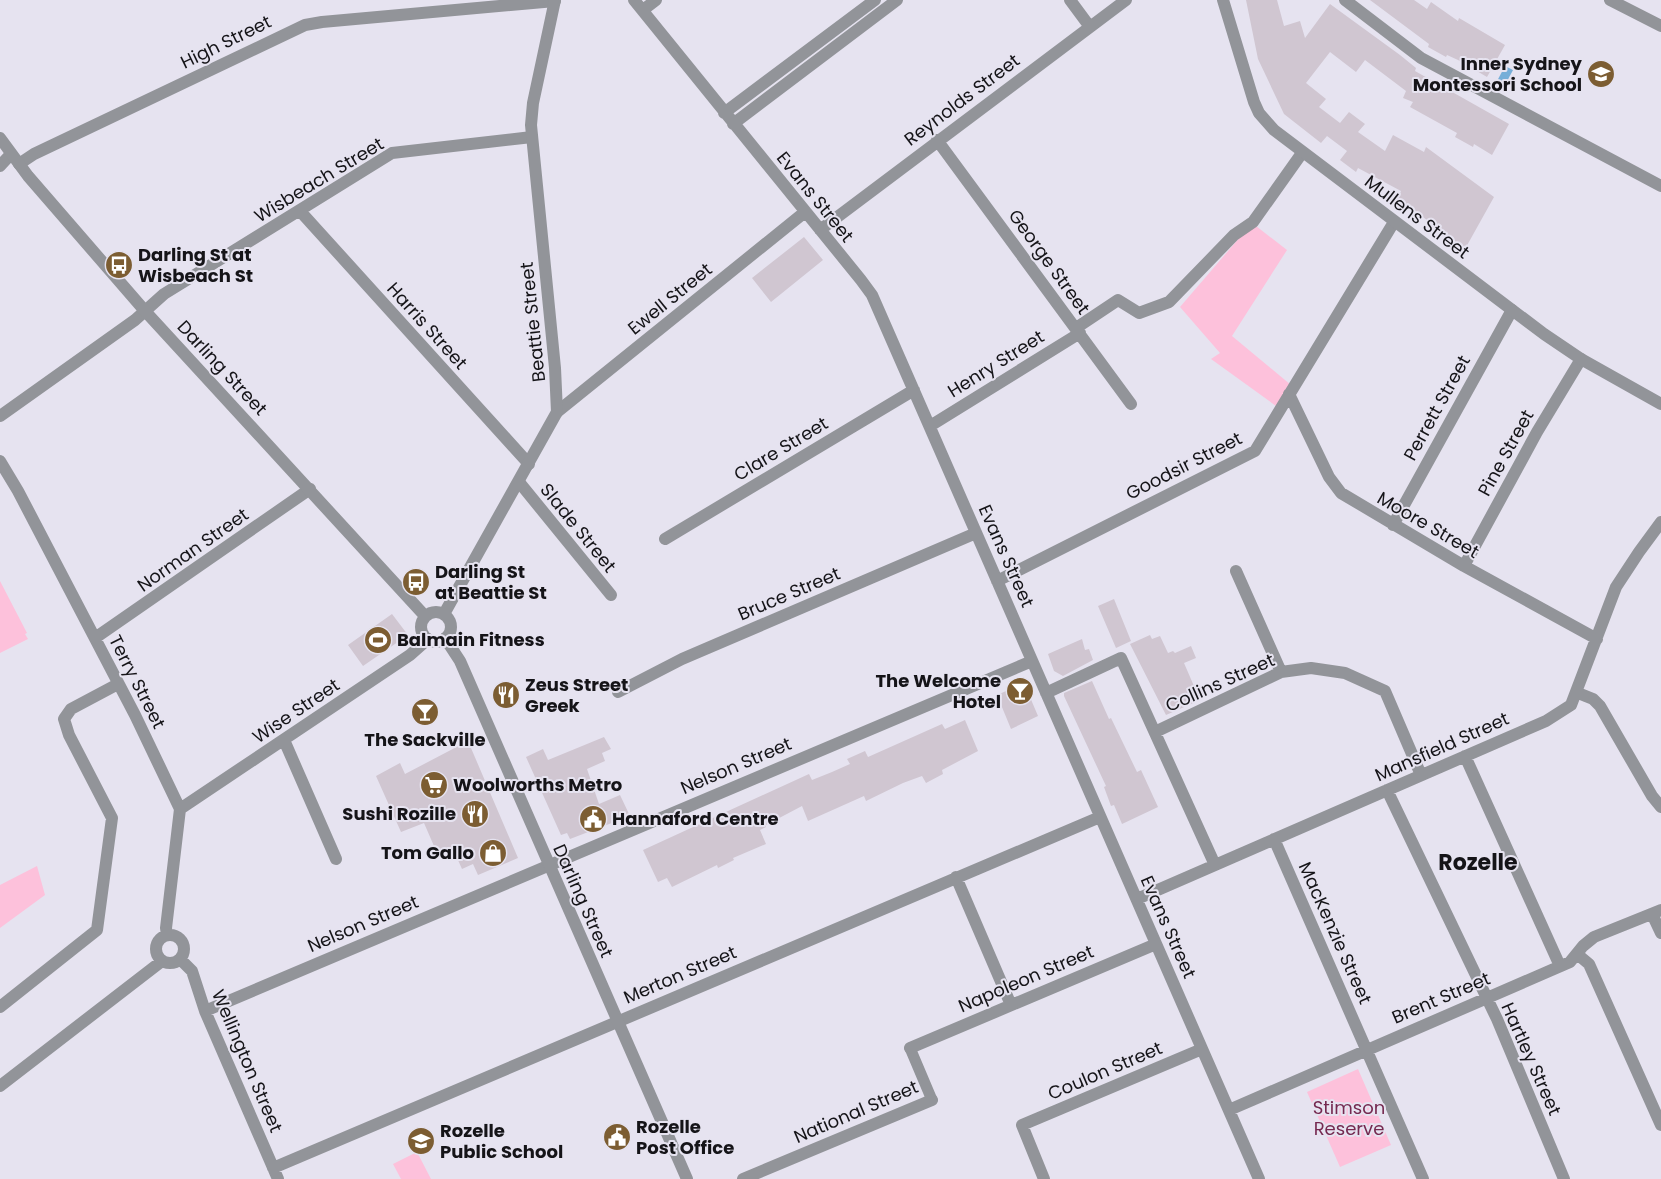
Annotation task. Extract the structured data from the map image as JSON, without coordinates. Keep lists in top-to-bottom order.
{
  "streets": {
    "street": [
      "High Street",
      "Reynolds Street",
      "Wisbeach Street",
      "Evans Street",
      "Mullens Street",
      "George Street",
      "Ewell Street",
      "Beattie Street",
      "Harris Street",
      "Henry Street",
      "Darling Street",
      "Perrett Street",
      "Clare Street",
      "Pine Street",
      "Goodsir Street",
      "Moore Street",
      "Slade Street",
      "Norman Street",
      "Bruce Street",
      "Terry Street",
      "Collins Street",
      "Wise Street",
      "Mansfield Street",
      "Nelson Street",
      "MacKenzie Street",
      "Merton Street",
      "Napoleon Street",
      "Brent Street",
      "Hartley Street",
      "Wellington Street",
      "Coulon Street",
      "National Street"
    ]
  },
  "crossings": [
    ["High Street", "Beattie Street"],
    ["High Street", "Darling Street"],
    ["Reynolds Street", "Evans Street"],
    ["Reynolds Street", "George Street"],
    ["Wisbeach Street", "Beattie Street"],
    ["Wisbeach Street", "Harris Street"],
    ["Wisbeach Street", "Darling Street"],
    ["Evans Street", "Ewell Street"],
    ["Evans Street", "Henry Street"],
    ["Evans Street", "Clare Street"],
    ["Evans Street", "Goodsir Street"],
    ["Evans Street", "Bruce Street"],
    ["Evans Street", "Mansfield Street"],
    ["Evans Street", "Nelson Street"],
    ["Evans Street", "Merton Street"],
    ["Evans Street", "Napoleon Street"],
    ["Evans Street", "Brent Street"],
    ["Evans Street", "Coulon Street"],
    ["Mullens Street", "Henry Street"],
    ["Mullens Street", "Perrett Street"],
    ["Mullens Street", "Pine Street"],
    ["Mullens Street", "Goodsir Street"],
    ["George Street", "Henry Street"],
    ["Ewell Street", "Beattie Street"],
    ["Beattie Street", "Harris Street"],
    ["Beattie Street", "Darling Street"],
    ["Beattie Street", "Slade Street"],
    ["Beattie Street", "Wise Street"],
    ["Darling Street", "Norman Street"],
    ["Darling Street", "Wise Street"],
    ["Darling Street", "Nelson Street"],
    ["Darling Street", "Merton Street"],
    ["Perrett Street", "Moore Street"],
    ["Pine Street", "Moore Street"],
    ["Goodsir Street", "Moore Street"],
    ["Moore Street", "Mansfield Street"],
    ["Norman Street", "Terry Street"],
    ["Terry Street", "Wise Street"],
    ["Collins Street", "Mansfield Street"],
    ["Mansfield Street", "MacKenzie Street"],
    ["Mansfield Street", "Hartley Street"],
    ["Nelson Street", "Wellington Street"],
    ["MacKenzie Street", "Brent Street"],
    ["Merton Street", "Wellington Street"],
    ["Napoleon Street", "National Street"],
    ["Brent Street", "Hartley Street"]
  ],
  "districts": ["Rozelle"],
  "parks": ["Stimson Reserve"],
  "places": {
    "school or university": ["Inner Sydney Montessori School", "Rozelle Public School"],
    "bus stop": ["Darling St at Wisbeach St", "Darling St at Beattie St"],
    "sports": ["Balmain Fitness"],
    "bar": ["The Welcome Hotel", "The Sackville"],
    "restaurant": ["Zeus Street Greek", "Sushi Rozille"],
    "supermarket": ["Woolworths Metro"],
    "public building": ["Hannaford Centre", "Rozelle Post Office"],
    "shop": ["Tom Gallo"]
  }
}
